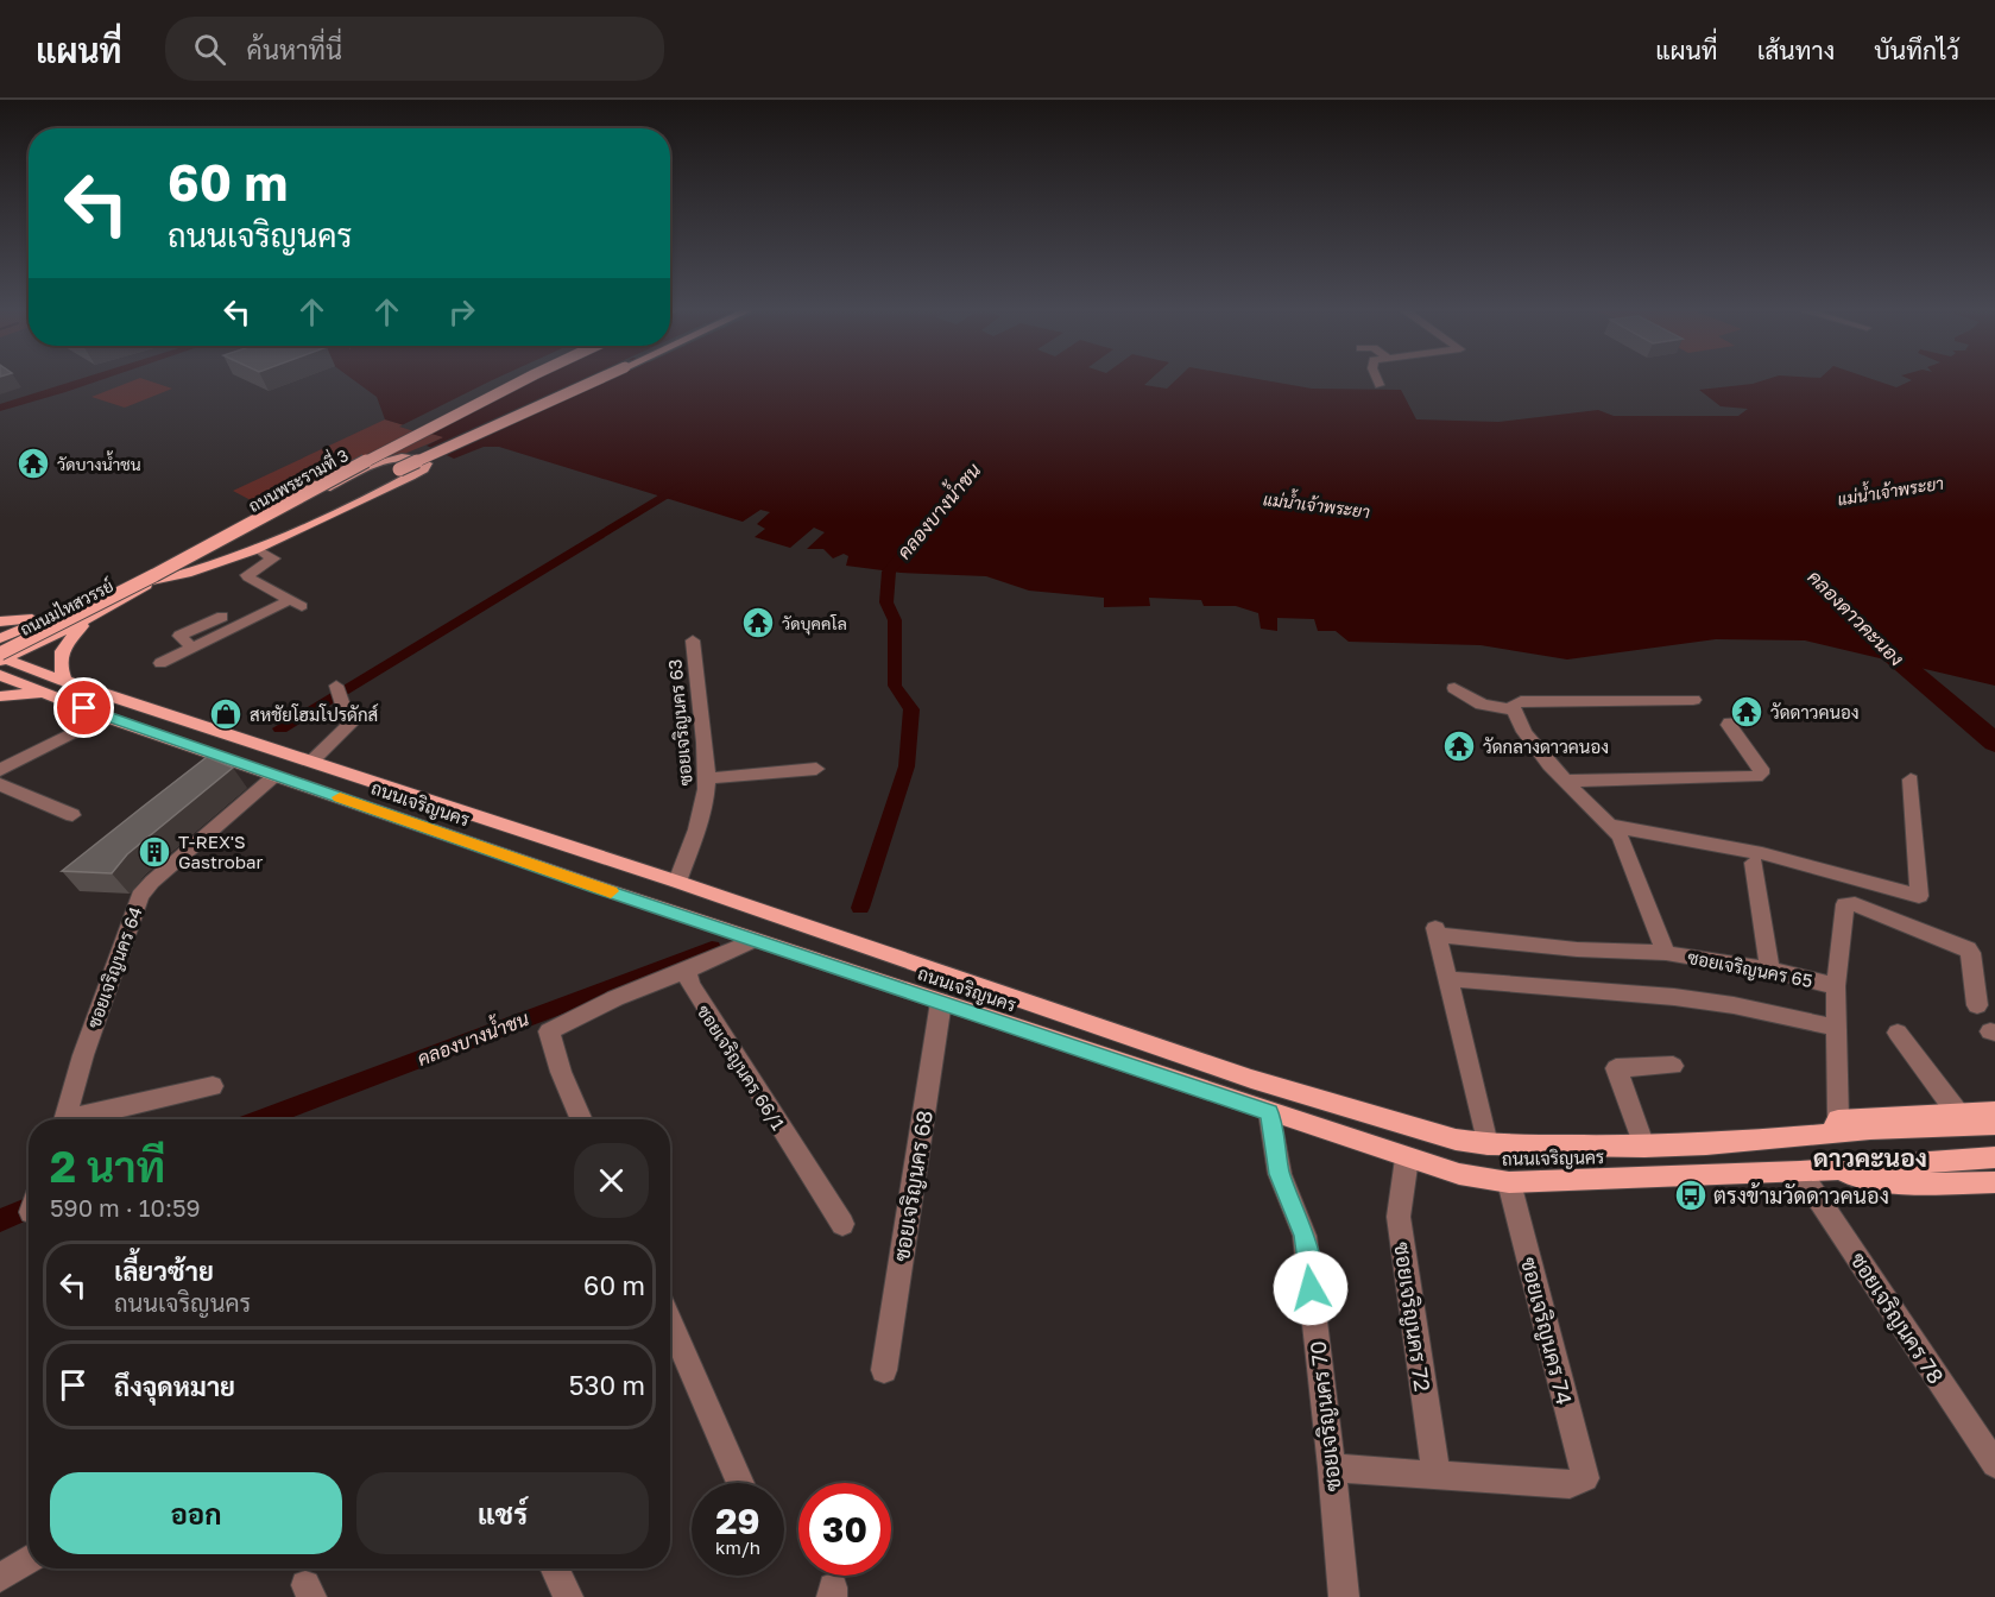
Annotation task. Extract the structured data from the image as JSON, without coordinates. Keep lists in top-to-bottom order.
{
  "streets": {
    "main road": ["ถนนพระรามที่ 3", "ถนนมไหสวรรย์", "ถนนเจริญนคร"],
    "street": [
      "ซอยเจริญนคร 63",
      "ซอยเจริญนคร 64",
      "ซอยเจริญนคร 65",
      "ซอยเจริญนคร 66/1",
      "ซอยเจริญนคร 68",
      "ซอยเจริญนคร 72",
      "ซอยเจริญนคร 78",
      "ซอยเจริญนคร 74",
      "ซอยเจริญนคร 70"
    ]
  },
  "crossings": [
    ["ถนนพระรามที่ 3", "ถนนมไหสวรรย์"],
    ["ถนนพระรามที่ 3", "ถนนเจริญนคร"],
    ["ถนนมไหสวรรย์", "ถนนเจริญนคร"],
    ["ซอยเจริญนคร 63", "ถนนเจริญนคร"],
    ["ถนนเจริญนคร", "ซอยเจริญนคร 64"],
    ["ถนนเจริญนคร", "ซอยเจริญนคร 65"],
    ["ถนนเจริญนคร", "ซอยเจริญนคร 68"],
    ["ถนนเจริญนคร", "ซอยเจริญนคร 72"],
    ["ถนนเจริญนคร", "ซอยเจริญนคร 78"],
    ["ถนนเจริญนคร", "ซอยเจริญนคร 74"],
    ["ถนนเจริญนคร", "ซอยเจริญนคร 70"],
    ["ซอยเจริญนคร 72", "ซอยเจริญนคร 74"]
  ],
  "districts": ["ดาวคะนอง"],
  "water": ["แม่น้ำเจ้าพระยา", "คลองบางน้ำชน", "คลองดาวคะนอง"],
  "places": {
    "temple": [
      "วัดบางน้ำชน",
      "วัดบุคคโล",
      "วัดดาวคนอง",
      "วัดกลางดาวคนอง"
    ],
    "shop": ["สหชัยโฮมโปรดักส์"],
    "building": ["T-REX'S Gastrobar"],
    "bus stop": ["ตรงข้ามวัดดาวคนอง"]
  },
  "page": {
    "header": "แผนที่",
    "search": "ค้นหาที่นี่",
    "nav": ["แผนที่", "เส้นทาง", "บันทึกไว้"],
    "turn": ["60 m", "ถนนเจริญนคร"],
    "heading": ["2 นาที", "590 m · 10:59"],
    "list": [
      {
        "name": "เลี้ยวซ้าย",
        "note": "ถนนเจริญนคร",
        "value": "60 m"
      },
      {
        "name": "ถึงจุดหมาย",
        "value": "530 m"
      }
    ],
    "buttons": ["ออก", "แชร์"],
    "speed": "29 km/h",
    "limit": "30"
  }
}
